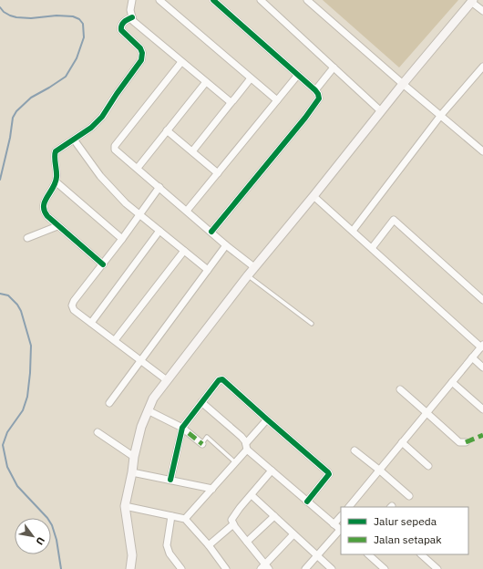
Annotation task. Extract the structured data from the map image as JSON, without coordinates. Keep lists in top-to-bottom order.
{
  "legend": ["Jalur sepeda", "Jalan setapak"],
  "north": "bottom right"
}
